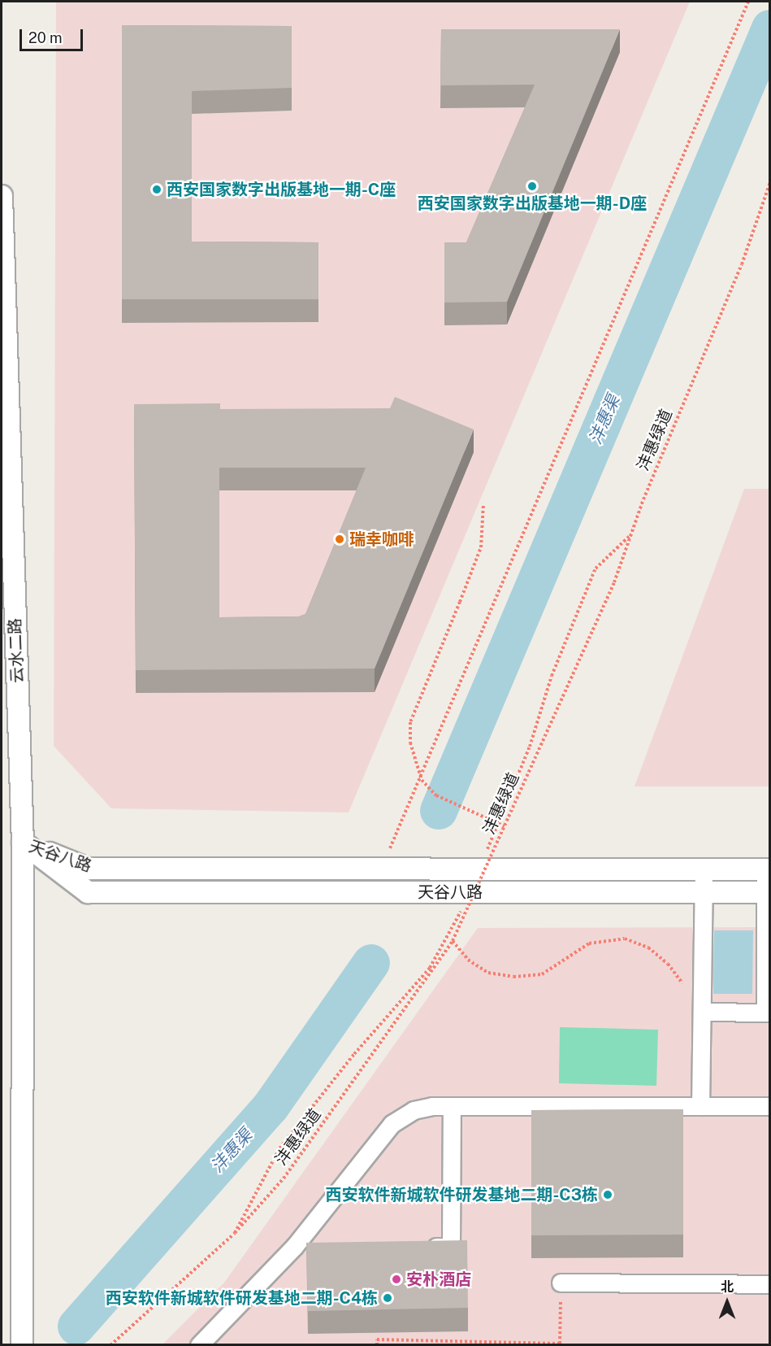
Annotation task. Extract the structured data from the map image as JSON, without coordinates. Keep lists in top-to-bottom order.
{
  "streets": {
    "street": ["云水二路", "天谷八路"],
    "path": ["沣惠绿道"]
  },
  "crossings": [
    ["云水二路", "天谷八路"]
  ],
  "water": ["沣惠渠"],
  "places": [
    "西安国家数字出版基地一期-D座",
    "西安国家数字出版基地一期-C座",
    "瑞幸咖啡",
    "西安软件新城软件研发基地二期-C3栋",
    "安朴酒店",
    "西安软件新城软件研发基地二期-C4栋"
  ],
  "scale_bar": "20 m",
  "north": "top"
}
